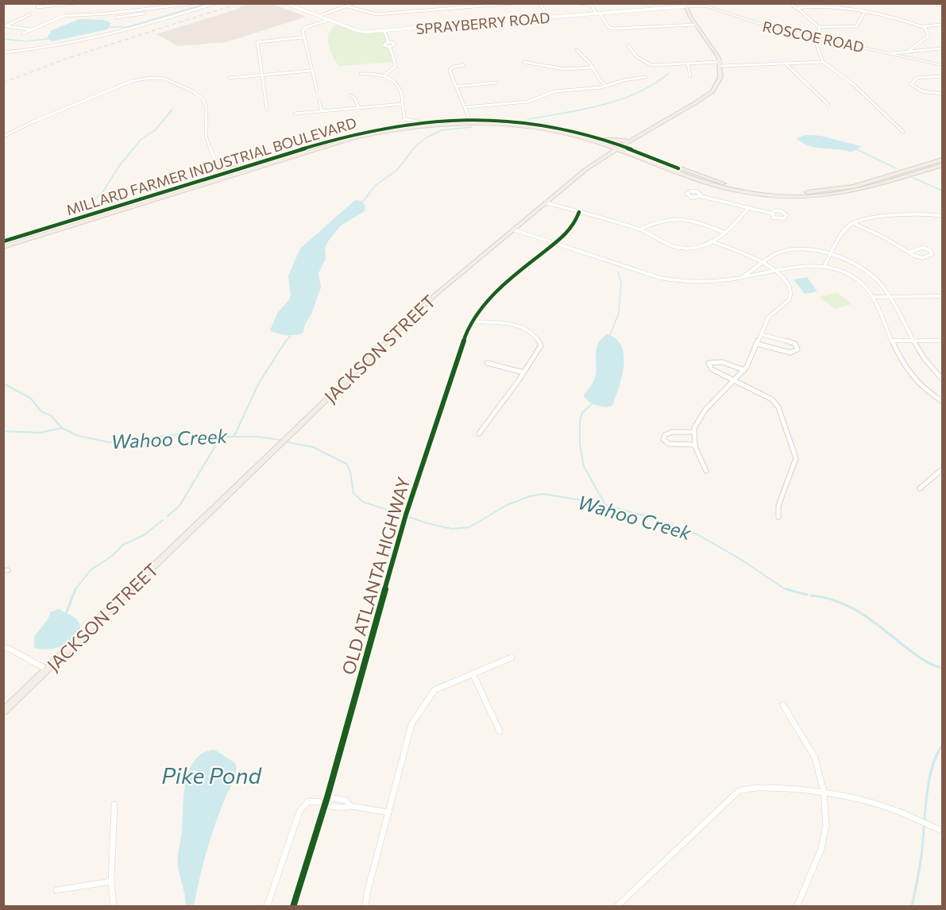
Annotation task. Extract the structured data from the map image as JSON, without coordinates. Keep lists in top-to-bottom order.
{
  "streets": {
    "main road": ["ROSCOE ROAD", "MILLARD FARMER INDUSTRIAL BOULEVARD", "JACKSON STREET"],
    "street": ["SPRAYBERRY ROAD", "OLD ATLANTA HIGHWAY"]
  },
  "crossings": [
    ["SPRAYBERRY ROAD", "ROSCOE ROAD"],
    ["MILLARD FARMER INDUSTRIAL BOULEVARD", "JACKSON STREET"]
  ],
  "water": ["Wahoo Creek", "Pike Pond"]
}
